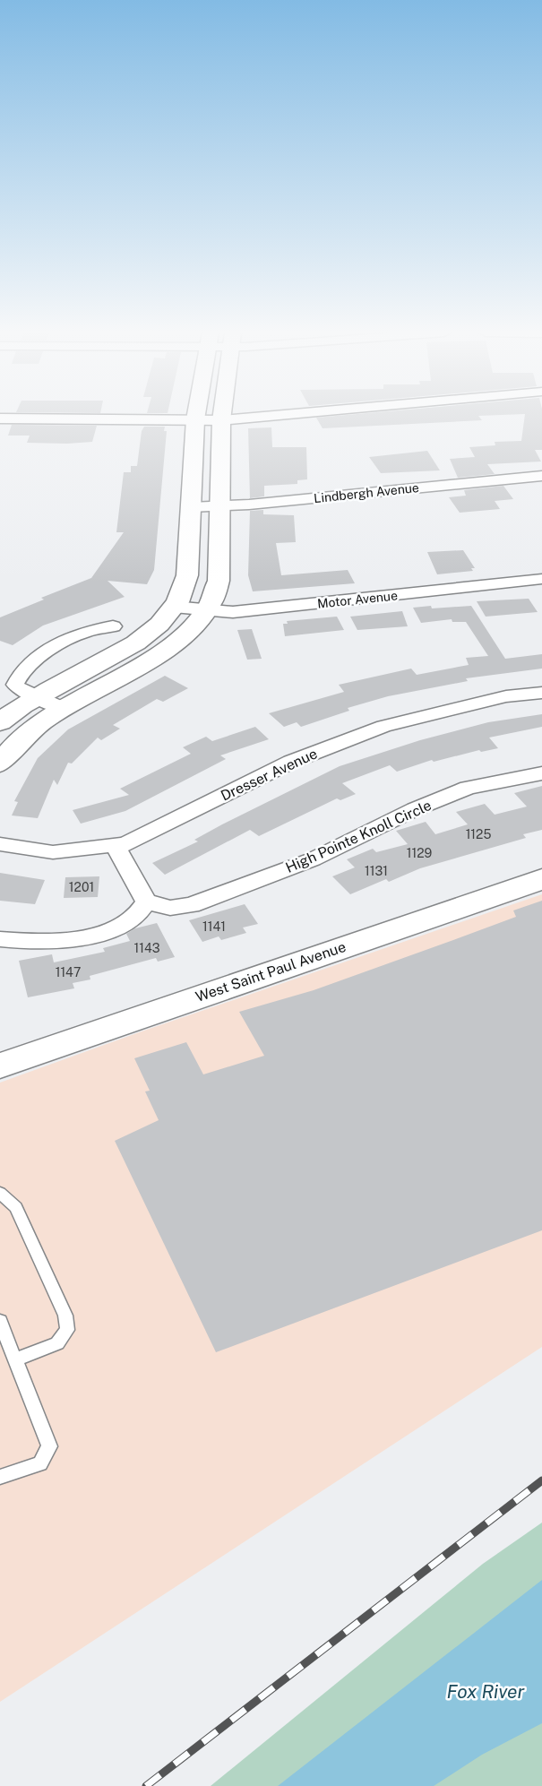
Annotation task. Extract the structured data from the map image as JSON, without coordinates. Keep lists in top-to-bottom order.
{
  "streets": {
    "street": [
      "Lindbergh Avenue",
      "Motor Avenue",
      "Dresser Avenue",
      "High Pointe Knoll Circle",
      "West Saint Paul Avenue"
    ]
  },
  "water": ["Fox River"],
  "house_numbers": [
    "1125",
    "1129",
    "1131",
    "1201",
    "1141",
    "1143",
    "1147"
  ]
}
